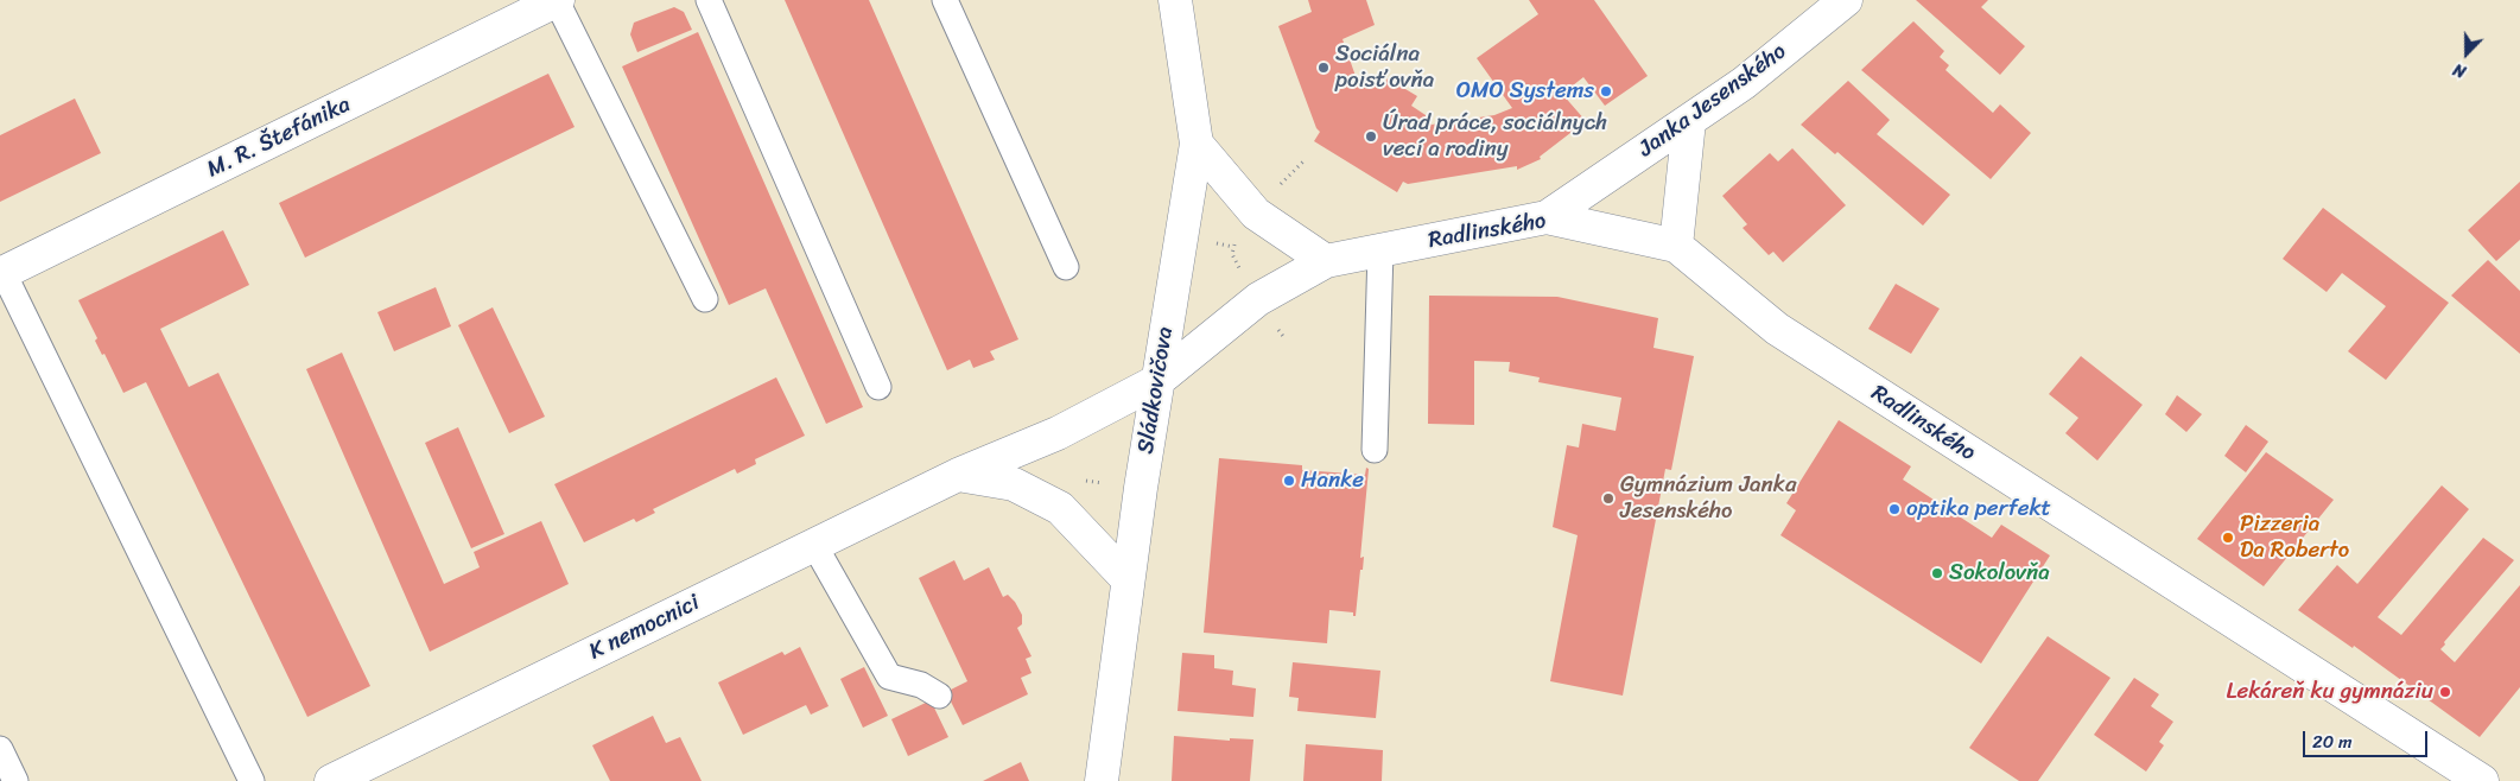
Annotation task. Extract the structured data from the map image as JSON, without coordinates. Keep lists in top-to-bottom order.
{
  "streets": {
    "street": [
      "Janka Jesenského",
      "M. R. Štefánika",
      "Radlinského",
      "Sládkovičova",
      "K nemocnici"
    ]
  },
  "crossings": [
    ["Janka Jesenského", "Radlinského"],
    ["Radlinského", "Sládkovičova"],
    ["Radlinského", "K nemocnici"],
    ["Sládkovičova", "K nemocnici"]
  ],
  "places": [
    "Sociálna poisťovňa",
    "OMO Systems",
    "Úrad práce, sociálnych vecí a rodiny",
    "Hanke",
    "Gymnázium Janka Jesenského",
    "optika perfekt",
    "Pizzeria Da Roberto",
    "Sokolovňa",
    "Lekáreň ku gymnáziu"
  ],
  "scale_bar": "20 m",
  "north": "bottom"
}
